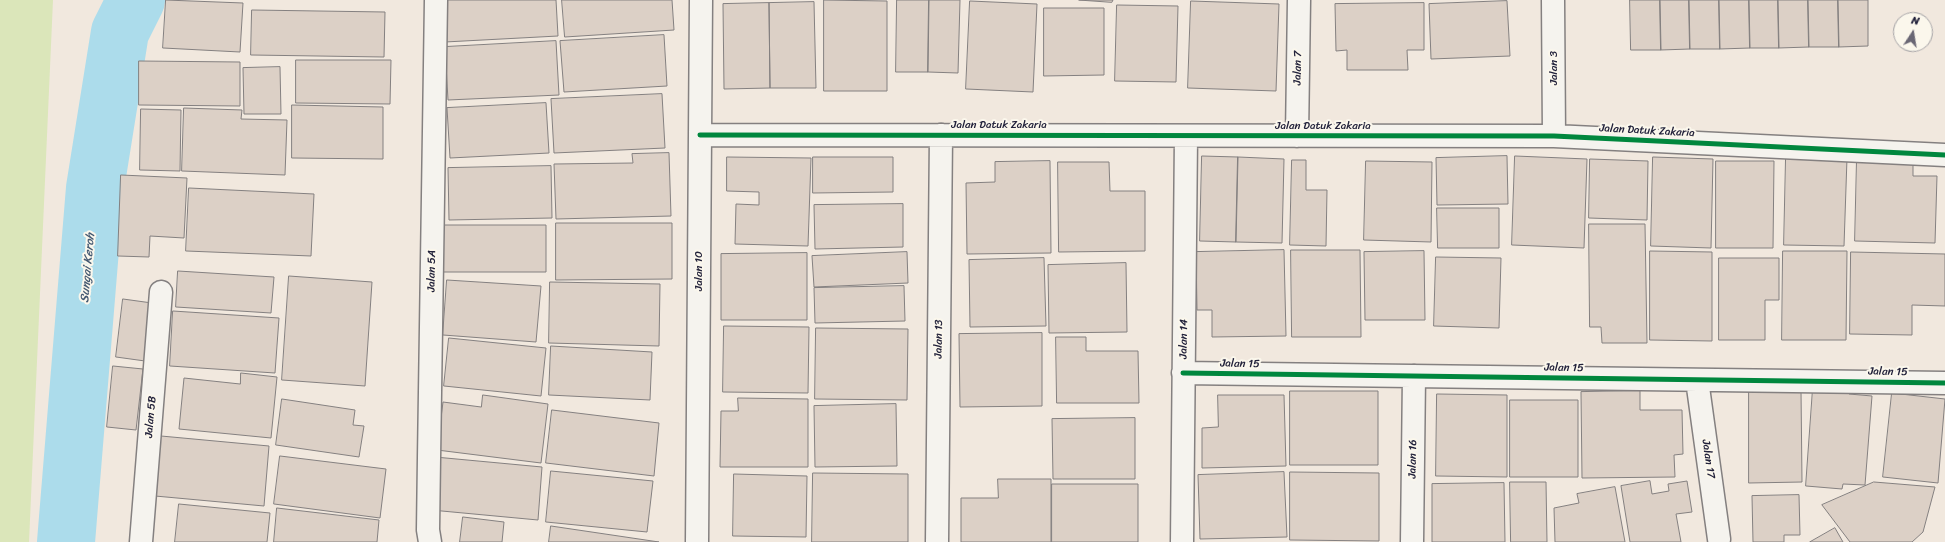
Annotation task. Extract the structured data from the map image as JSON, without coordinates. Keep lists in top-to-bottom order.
{
  "streets": {
    "street": [
      "Jalan 7",
      "Jalan 3",
      "Jalan Datuk Zakaria",
      "Jalan 5A",
      "Jalan 10",
      "Jalan 13",
      "Jalan 14",
      "Jalan 15",
      "Jalan 5B",
      "Jalan 16",
      "Jalan 17"
    ]
  },
  "crossings": [
    ["Jalan 7", "Jalan Datuk Zakaria"],
    ["Jalan 3", "Jalan Datuk Zakaria"],
    ["Jalan Datuk Zakaria", "Jalan 10"],
    ["Jalan Datuk Zakaria", "Jalan 13"],
    ["Jalan Datuk Zakaria", "Jalan 14"],
    ["Jalan 14", "Jalan 15"],
    ["Jalan 15", "Jalan 16"],
    ["Jalan 15", "Jalan 17"]
  ],
  "water": ["Sungai Keroh"],
  "north": "top"
}
